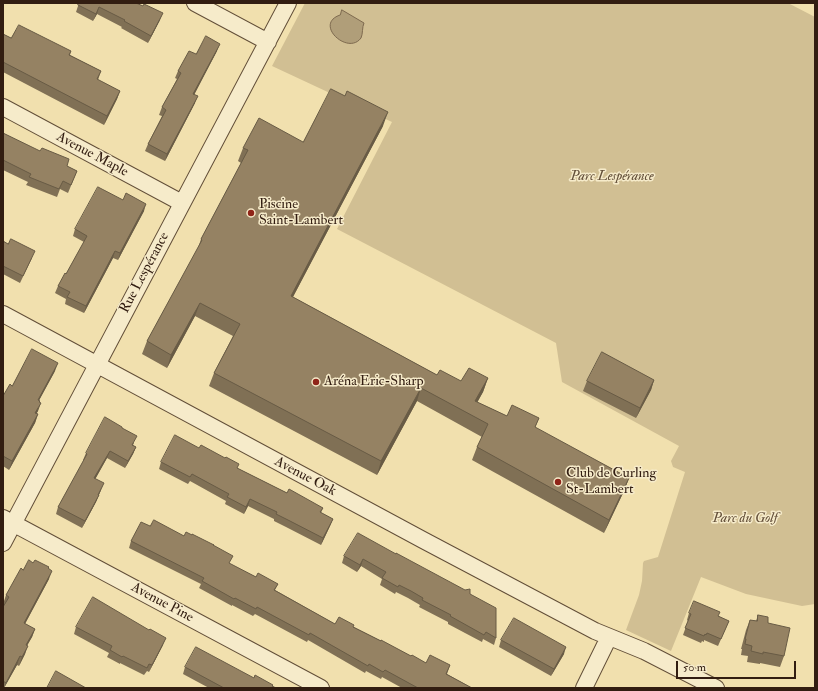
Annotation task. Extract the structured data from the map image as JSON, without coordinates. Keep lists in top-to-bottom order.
{
  "streets": {
    "street": [
      "Avenue Maple",
      "Rue Lespérance",
      "Avenue Oak",
      "Avenue Pine"
    ]
  },
  "crossings": [
    ["Avenue Maple", "Rue Lespérance"],
    ["Rue Lespérance", "Avenue Oak"],
    ["Rue Lespérance", "Avenue Pine"]
  ],
  "parks": ["Parc Lespérance", "Parc du Golf"],
  "places": ["Piscine Saint-Lambert", "Aréna Eric-Sharp", "Club de Curling St-Lambert"],
  "scale_bar": "50 m"
}
